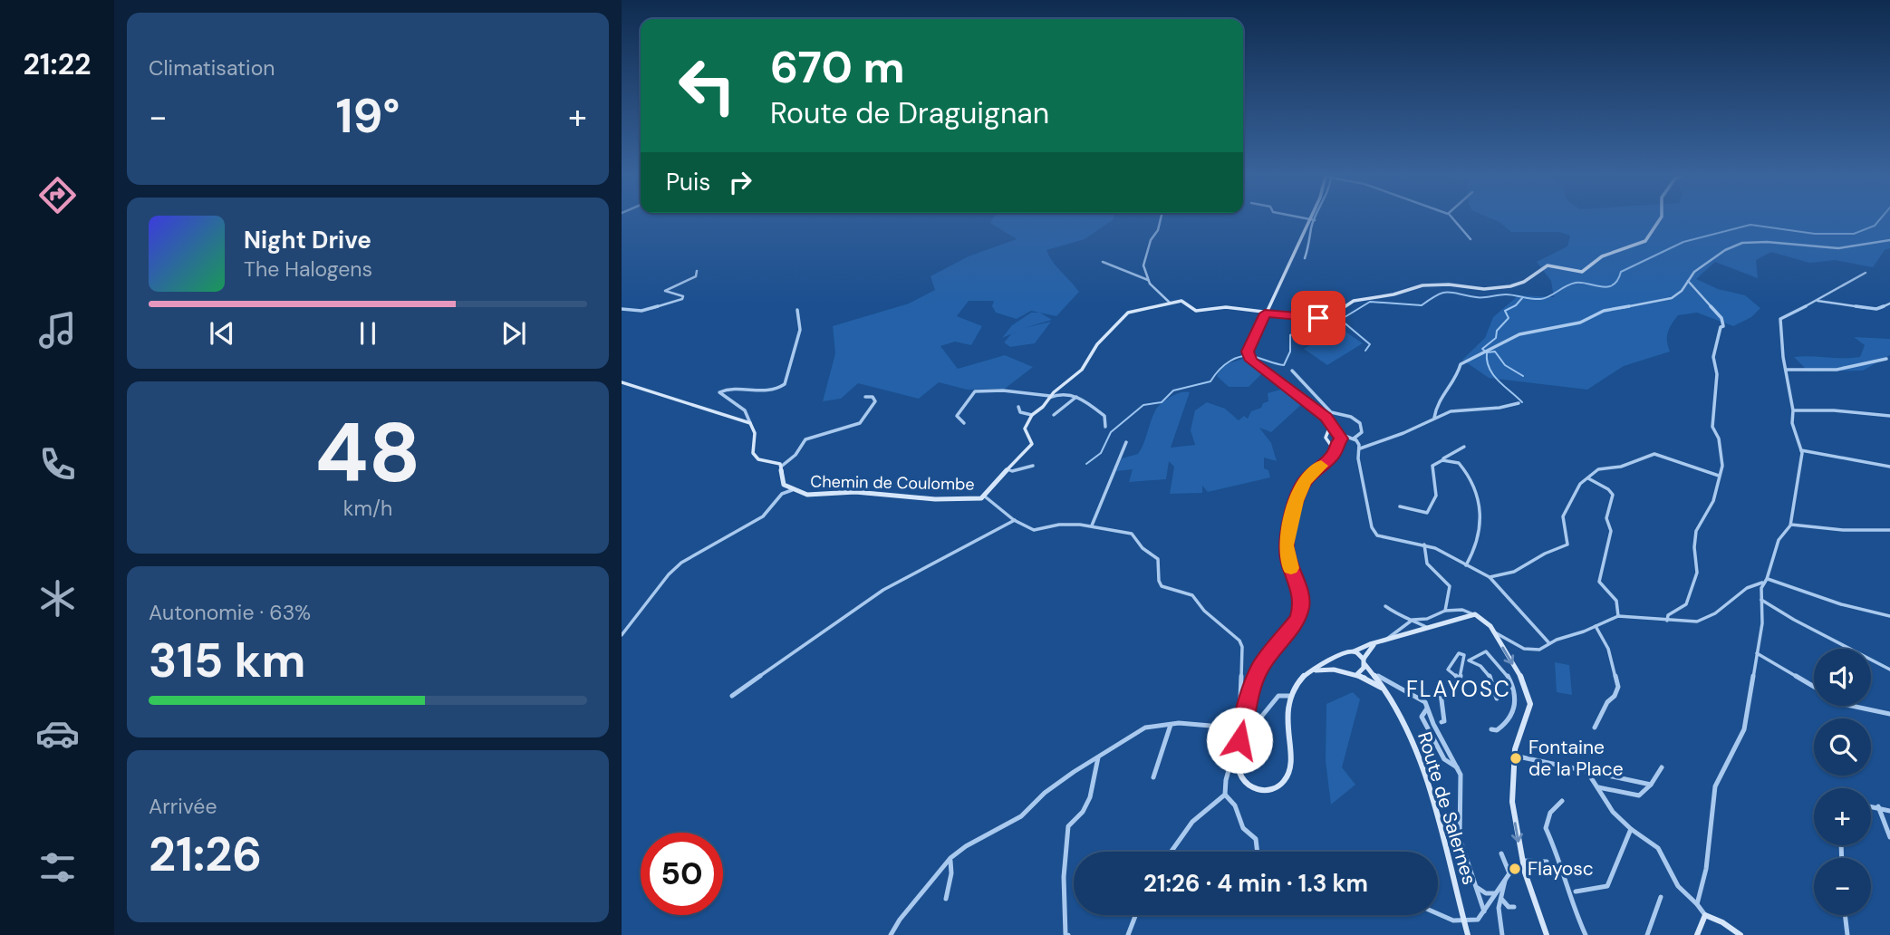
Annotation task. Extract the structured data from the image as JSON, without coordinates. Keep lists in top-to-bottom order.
{
  "streets": {
    "street": ["Chemin de Coulombe", "Route de Salernes"]
  },
  "districts": ["FLAYOSC"],
  "places": ["Fontaine de la Place", "Flayosc"],
  "page": {
    "tabs": "21:22",
    "tile": [
      "Climatisation",
      ["48", "km/h"],
      ["Autonomie · 63%", "315 km"],
      ["Arrivée", "21:26"]
    ],
    "turn": ["670 m", "Route de Draguignan"],
    "heat": ["−", "19°", "+"],
    "then": "Puis",
    "song": ["Night Drive", "The Halogens"],
    "map_buttons": ["+", "−"],
    "limit": "50",
    "trip": "21:26 · 4 min · 1.3 km"
  }
}
